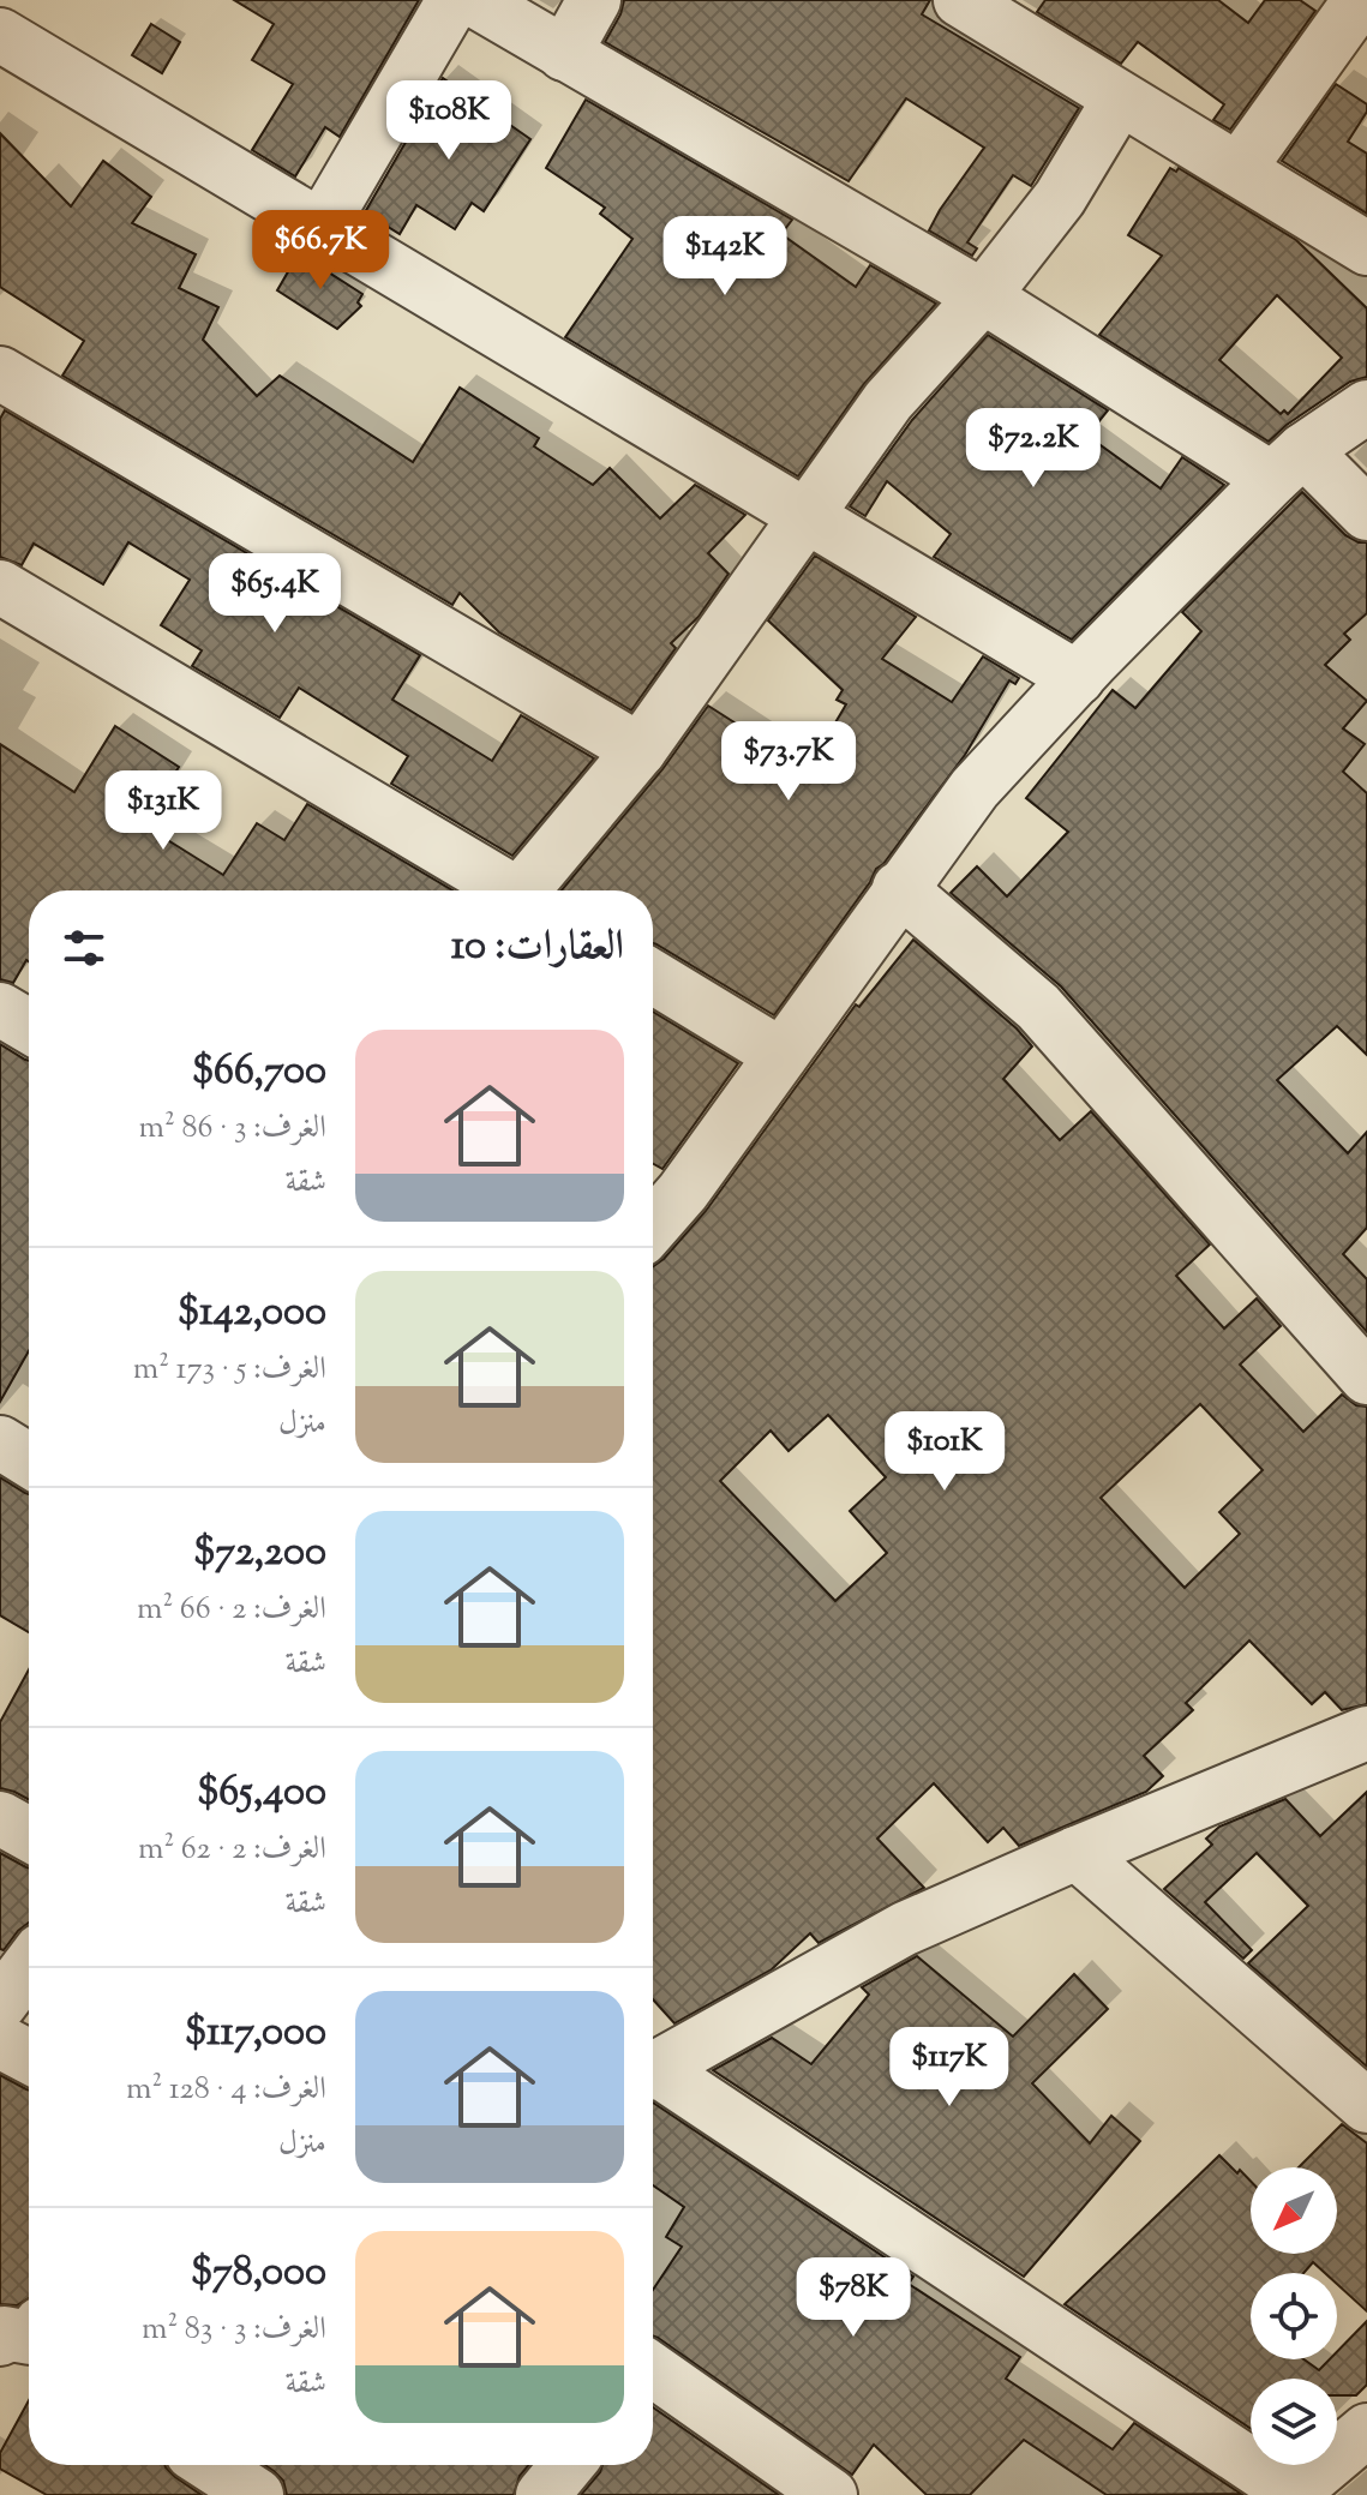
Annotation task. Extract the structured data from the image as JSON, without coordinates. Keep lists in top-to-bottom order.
{
  "north": "bottom left",
  "page": {
    "price": [
      "$108K",
      "$66.7K",
      "$142K",
      "$72.2K",
      "$65.4K",
      "$73.7K",
      "$131K",
      "$101K",
      "$117K",
      "$78K"
    ],
    "heading": "العقارات: 10",
    "list": [
      {
        "name": "$66,700",
        "note": "الغرف: 3 · 86 m² · شقة"
      },
      {
        "name": "$142,000",
        "note": "الغرف: 5 · 173 m² · منزل"
      },
      {
        "name": "$72,200",
        "note": "الغرف: 2 · 66 m² · شقة"
      },
      {
        "name": "$65,400",
        "note": "الغرف: 2 · 62 m² · شقة"
      },
      {
        "name": "$117,000",
        "note": "الغرف: 4 · 128 m² · منزل"
      },
      {
        "name": "$78,000",
        "note": "الغرف: 3 · 83 m² · شقة"
      }
    ]
  }
}
